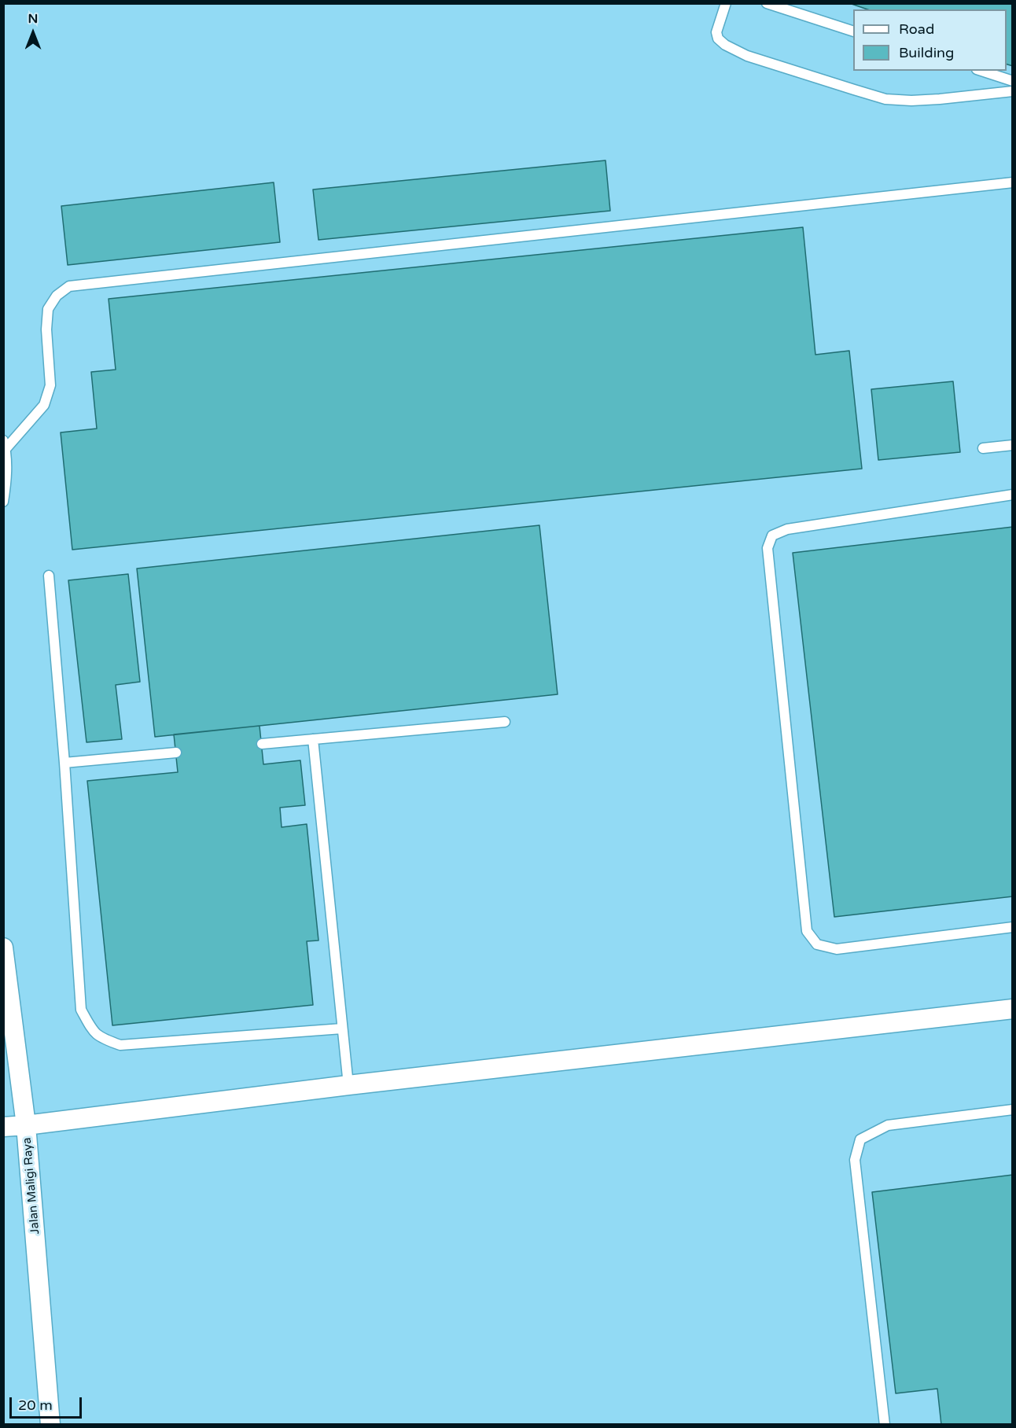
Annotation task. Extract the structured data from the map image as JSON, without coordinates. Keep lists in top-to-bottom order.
{
  "streets": {
    "street": ["Jalan Maligi Raya"]
  },
  "legend": ["Road", "Building"],
  "scale_bar": "20 m",
  "north": "top"
}
